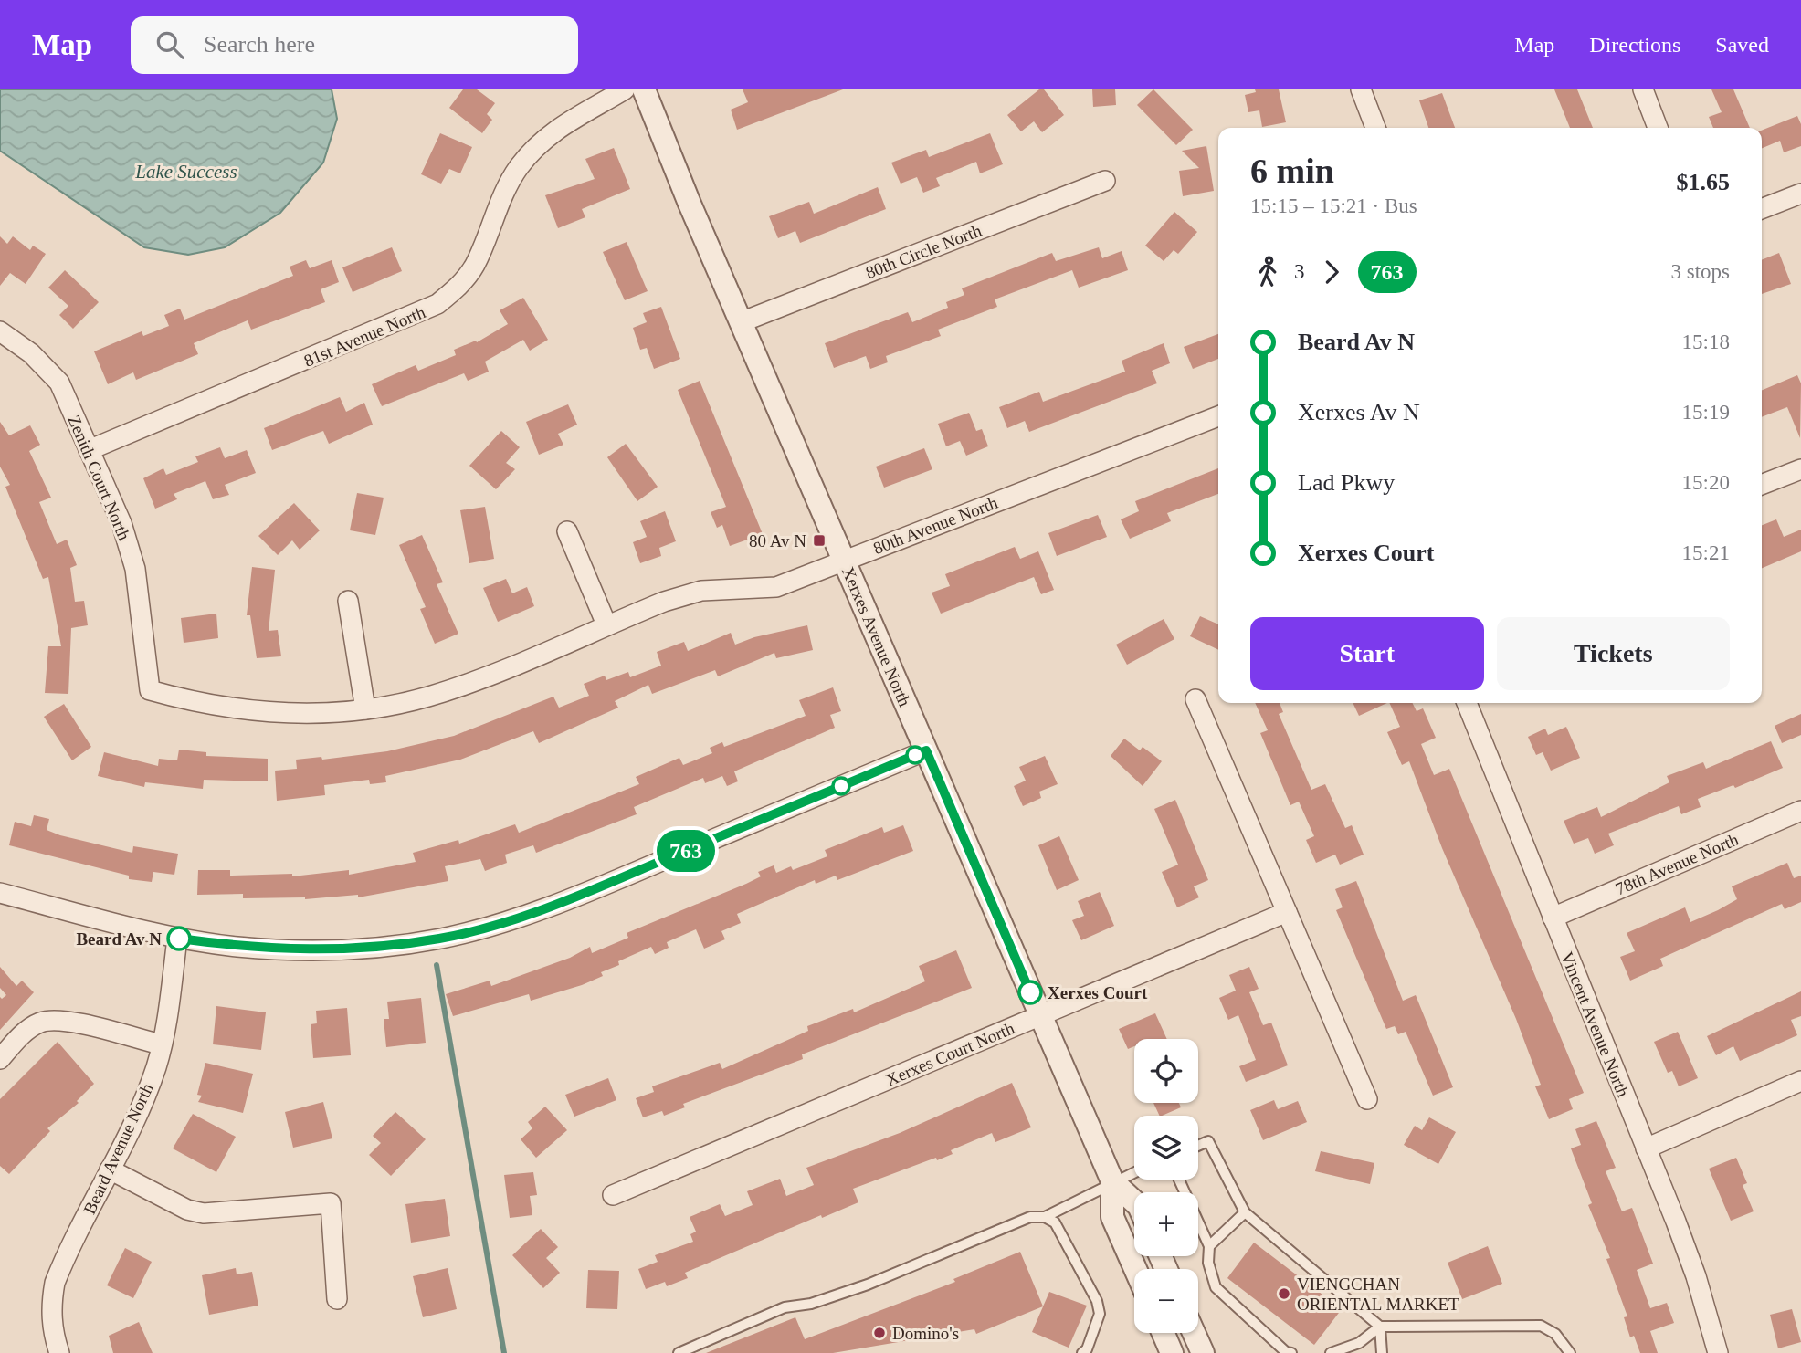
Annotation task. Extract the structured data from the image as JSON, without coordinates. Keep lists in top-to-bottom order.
{
  "streets": {
    "street": [
      "80th Circle North",
      "81st Avenue North",
      "Zenith Court North",
      "80th Avenue North",
      "Xerxes Avenue North",
      "78th Avenue North",
      "Vincent Avenue North",
      "Xerxes Court North",
      "Beard Avenue North"
    ]
  },
  "crossings": [
    ["80th Circle North", "Xerxes Avenue North"],
    ["81st Avenue North", "Zenith Court North"],
    ["Zenith Court North", "80th Avenue North"],
    ["80th Avenue North", "Xerxes Avenue North"],
    ["Xerxes Avenue North", "Xerxes Court North"],
    ["78th Avenue North", "Vincent Avenue North"]
  ],
  "water": ["Lake Success"],
  "places": {
    "transit": ["80 Av N"],
    "other": [
      "Beard Av N",
      "Xerxes Court",
      "VIENGCHAN ORIENTAL MARKET",
      "Domino's"
    ]
  },
  "lines": ["bus line 763"],
  "page": {
    "header": "Map",
    "search": "Search here",
    "nav": ["Map", "Directions", "Saved"],
    "on_map": "763",
    "heading": ["6 min", "15:15 – 15:21 · Bus", "$1.65"],
    "legs": ["3", "763", "3 stops"],
    "list": [
      {
        "name": "Beard Av N",
        "value": "15:18"
      },
      {
        "name": "Xerxes Av N",
        "value": "15:19"
      },
      {
        "name": "Lad Pkwy",
        "value": "15:20"
      },
      {
        "name": "Xerxes Court",
        "value": "15:21"
      }
    ],
    "buttons": ["Start", "Tickets"],
    "map_buttons": ["+", "−"]
  }
}
